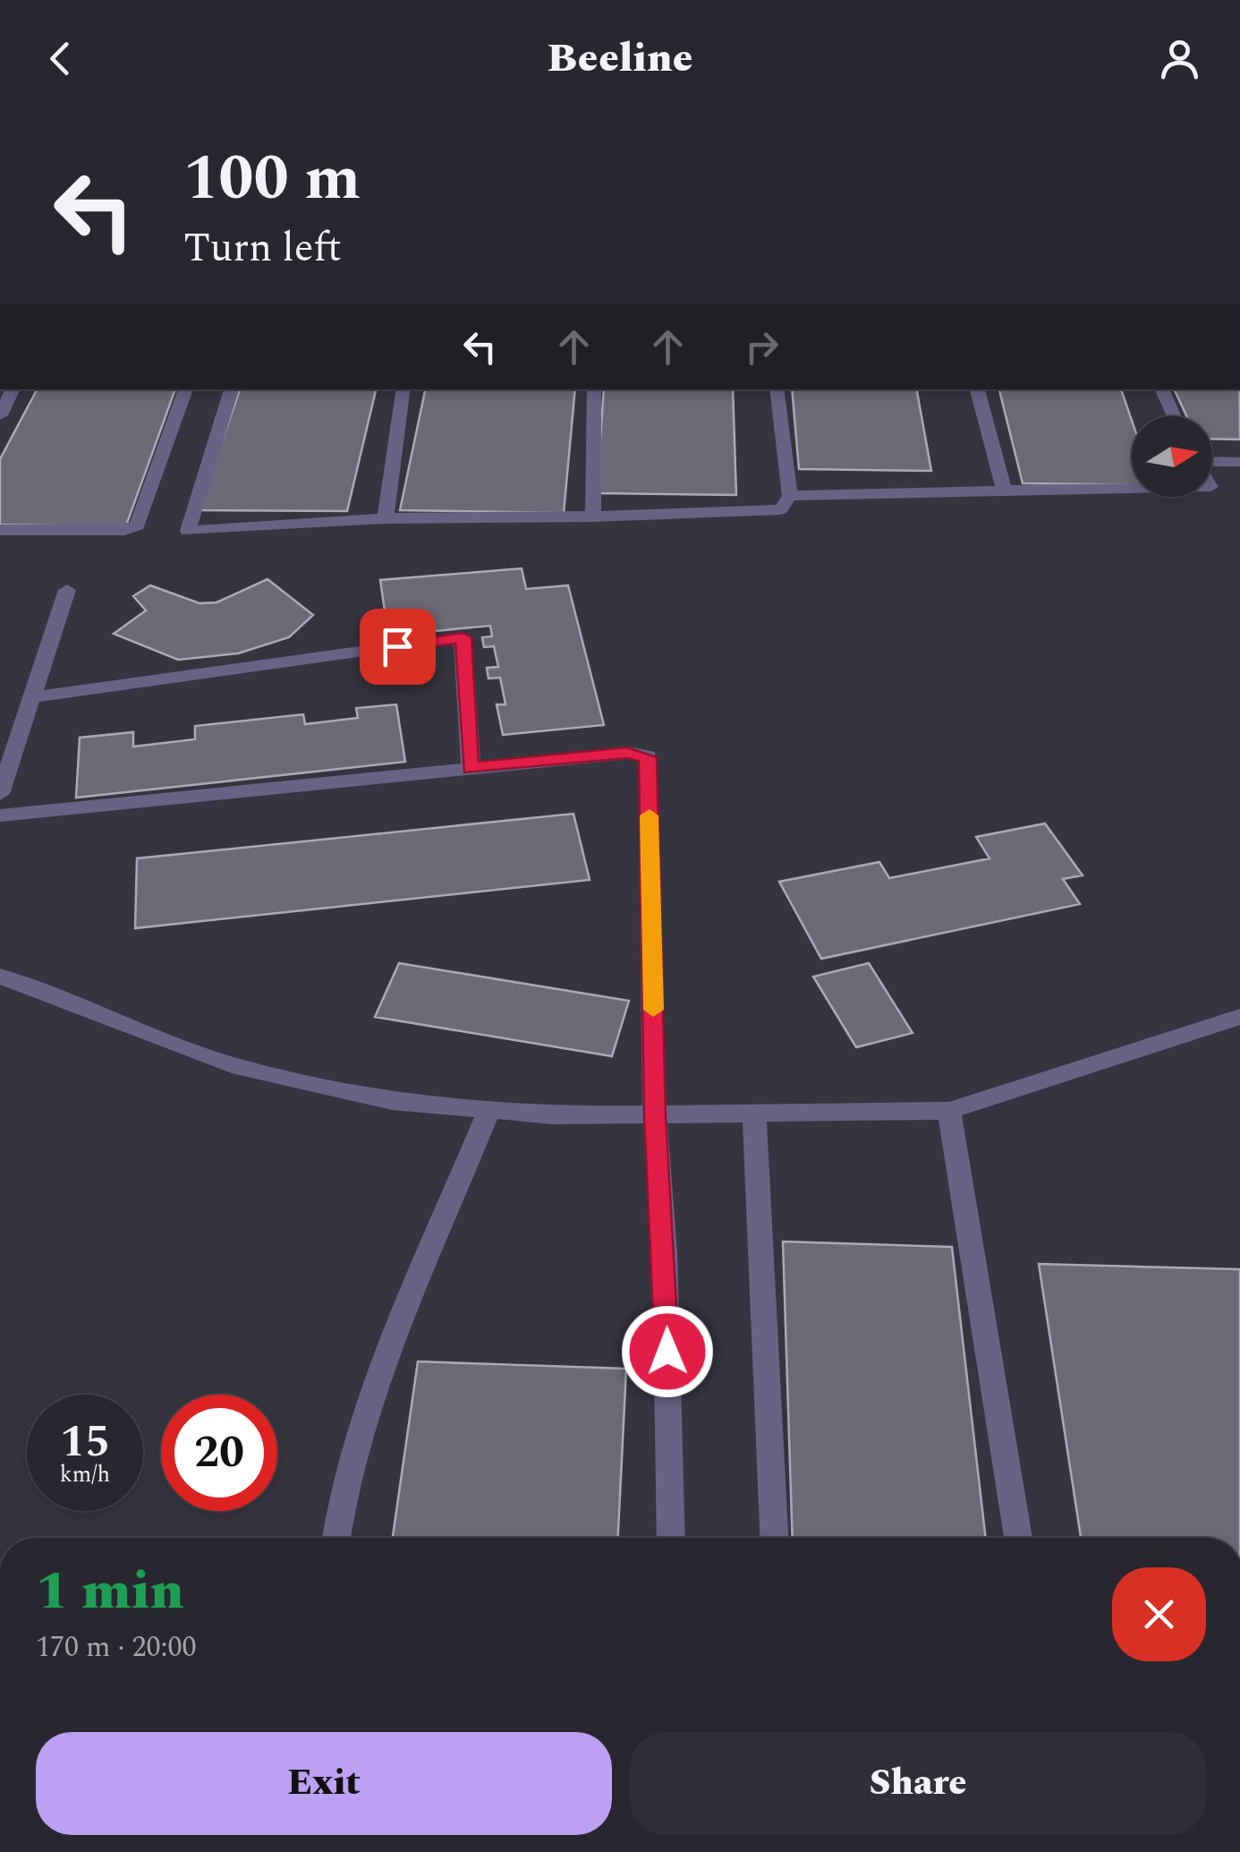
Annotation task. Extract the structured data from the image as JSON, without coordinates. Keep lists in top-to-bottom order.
{
  "north": "right",
  "page": {
    "header": "Beeline",
    "turn": ["100 m", "Turn left"],
    "speed": "15 km/h",
    "limit": "20",
    "heading": ["1 min", "170 m · 20:00"],
    "buttons": ["Exit", "Share"]
  }
}
